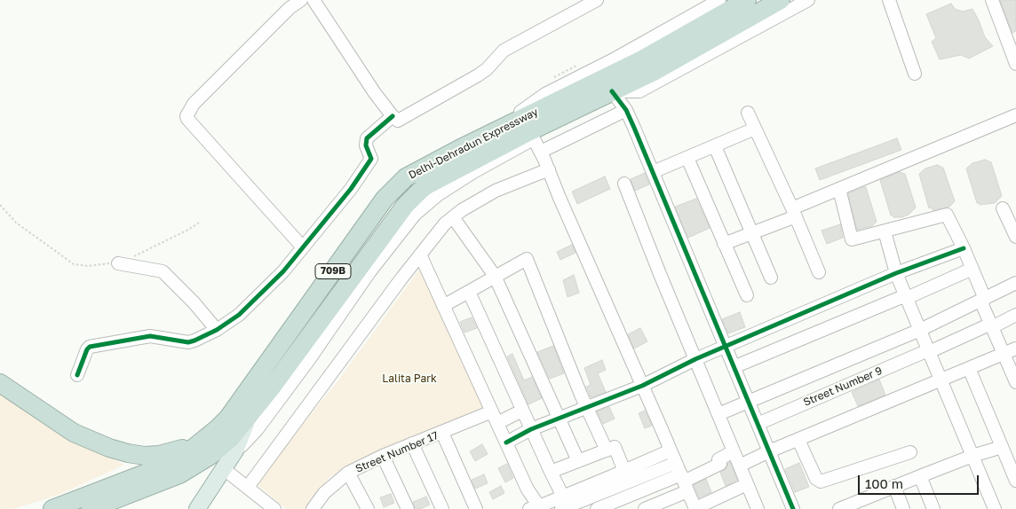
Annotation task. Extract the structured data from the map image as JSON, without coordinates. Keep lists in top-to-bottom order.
{
  "streets": {
    "highway": ["Delhi-Dehradun Expressway", "709B"],
    "street": ["Street Number 9", "Street Number 17"]
  },
  "parks": ["Lalita Park"],
  "scale_bar": "100 m"
}
